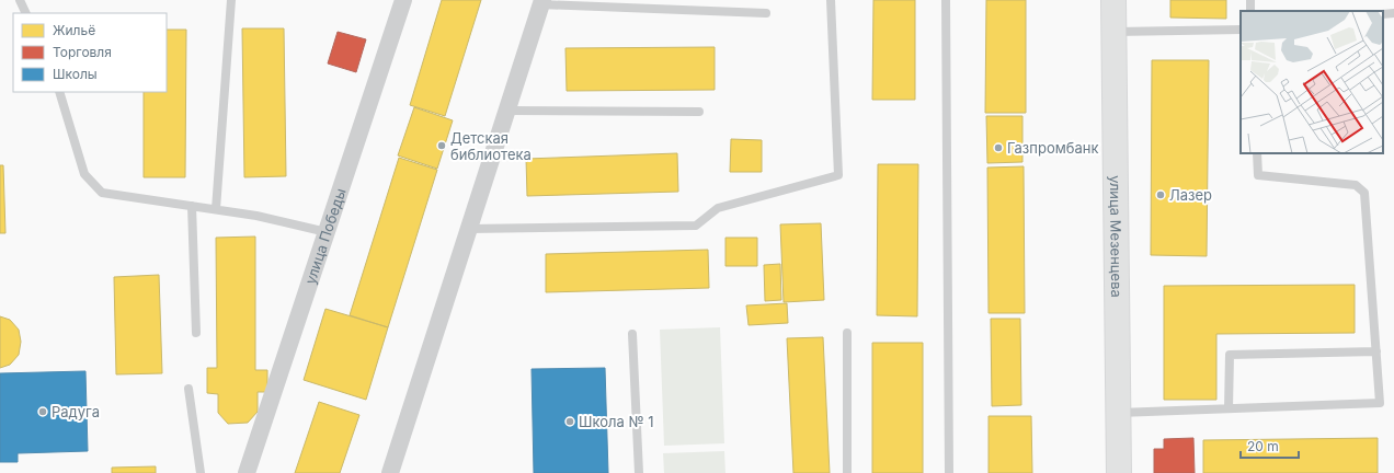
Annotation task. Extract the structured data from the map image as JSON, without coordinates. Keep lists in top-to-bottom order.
{
  "streets": {
    "main road": ["улица Мезенцева"],
    "street": ["улица Победы"]
  },
  "places": [
    "Детская библиотека",
    "Газпромбанк",
    "Лазер",
    "Радуга",
    "Школа № 1"
  ],
  "legend": ["Жильё", "Торговля", "Школы"],
  "scale_bar": "20 m"
}
